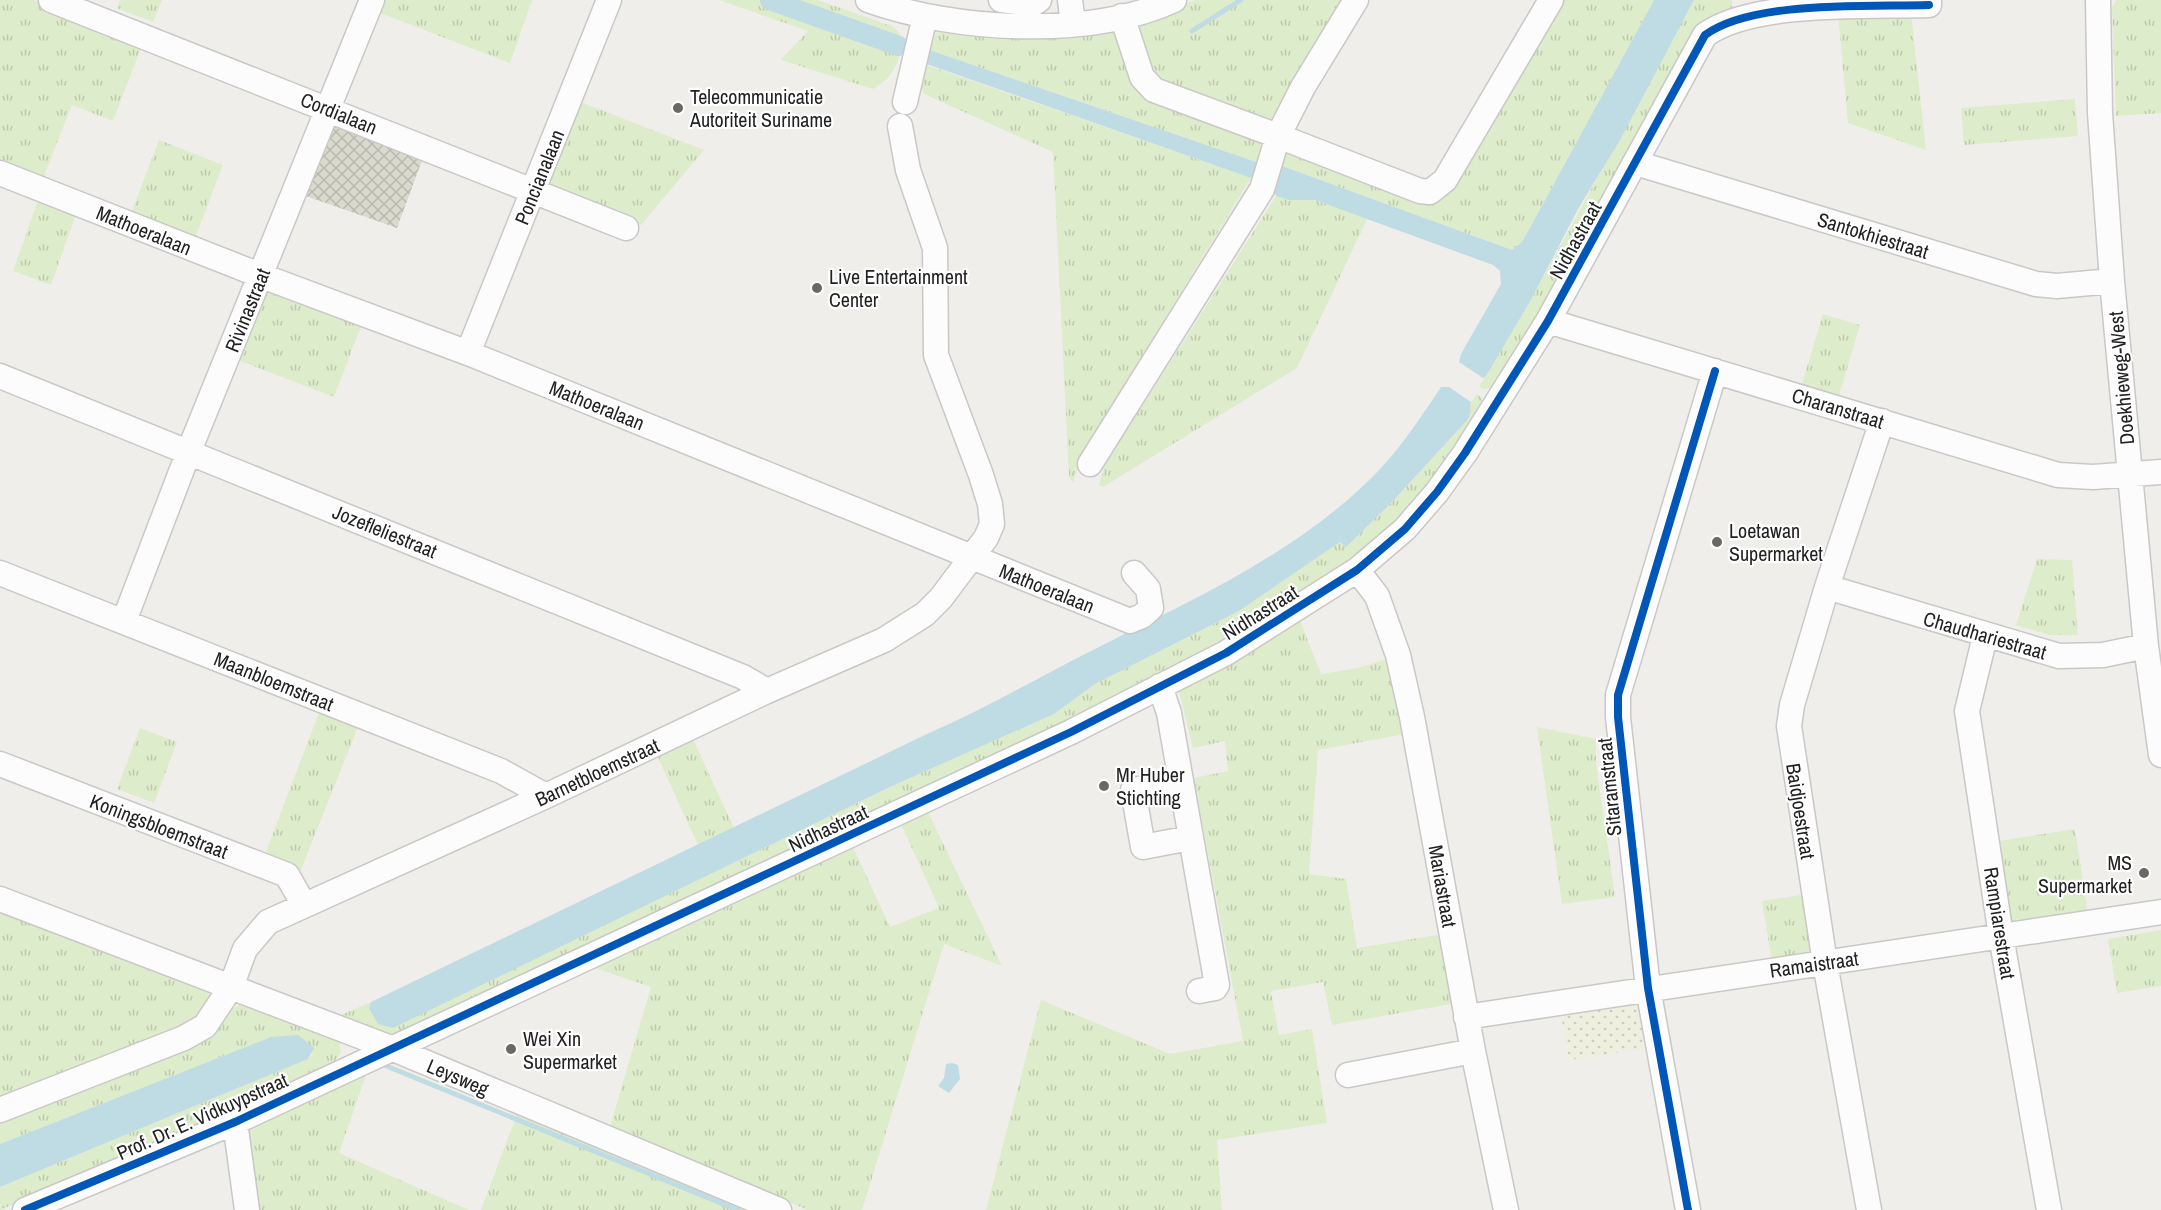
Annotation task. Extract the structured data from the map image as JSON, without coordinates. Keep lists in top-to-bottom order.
{
  "streets": {
    "street": [
      "Cordialaan",
      "Poncianalaan",
      "Mathoeralaan",
      "Santokhiestraat",
      "Nidhastraat",
      "Rivinastraat",
      "Doekhieweg-West",
      "Charanstraat",
      "Jozefleliestraat",
      "Chaudhariestraat",
      "Maanbloemstraat",
      "Barnetbloemstraat",
      "Sitaramstraat",
      "Baidjoestraat",
      "Koningsbloemstraat",
      "Mariastraat",
      "Rampiarestraat",
      "Ramaistraat",
      "Leysweg",
      "Prof. Dr. E. Vidkuypstraat"
    ]
  },
  "crossings": [
    ["Cordialaan", "Poncianalaan"],
    ["Cordialaan", "Rivinastraat"],
    ["Poncianalaan", "Mathoeralaan"],
    ["Mathoeralaan", "Rivinastraat"],
    ["Mathoeralaan", "Barnetbloemstraat"],
    ["Santokhiestraat", "Nidhastraat"],
    ["Santokhiestraat", "Doekhieweg-West"],
    ["Nidhastraat", "Charanstraat"],
    ["Nidhastraat", "Mariastraat"],
    ["Nidhastraat", "Leysweg"],
    ["Nidhastraat", "Prof. Dr. E. Vidkuypstraat"],
    ["Rivinastraat", "Jozefleliestraat"],
    ["Rivinastraat", "Maanbloemstraat"],
    ["Doekhieweg-West", "Charanstraat"],
    ["Doekhieweg-West", "Chaudhariestraat"],
    ["Charanstraat", "Sitaramstraat"],
    ["Charanstraat", "Baidjoestraat"],
    ["Jozefleliestraat", "Barnetbloemstraat"],
    ["Chaudhariestraat", "Baidjoestraat"],
    ["Chaudhariestraat", "Rampiarestraat"],
    ["Maanbloemstraat", "Barnetbloemstraat"],
    ["Barnetbloemstraat", "Koningsbloemstraat"],
    ["Barnetbloemstraat", "Leysweg"],
    ["Sitaramstraat", "Ramaistraat"],
    ["Baidjoestraat", "Ramaistraat"],
    ["Mariastraat", "Ramaistraat"],
    ["Rampiarestraat", "Ramaistraat"],
    ["Leysweg", "Prof. Dr. E. Vidkuypstraat"]
  ],
  "places": [
    "Telecommunicatie Autoriteit Suriname",
    "Live Entertainment Center",
    "Loetawan Supermarket",
    "Mr Huber Stichting",
    "MS Supermarket",
    "Wei Xin Supermarket"
  ]
}
